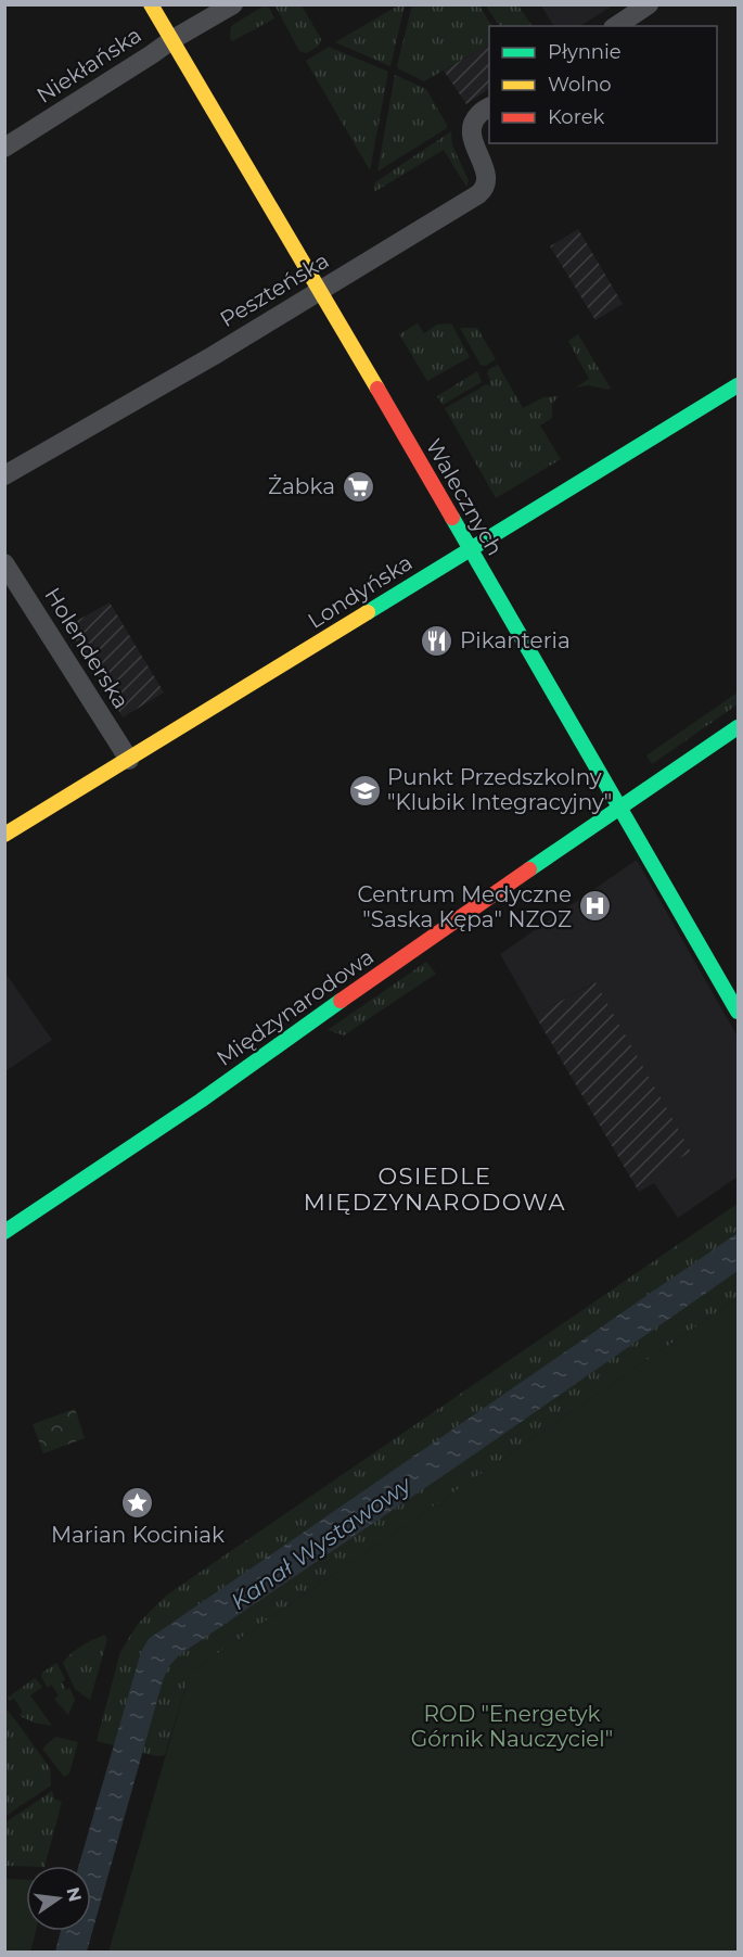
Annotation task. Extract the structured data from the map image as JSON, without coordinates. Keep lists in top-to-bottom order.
{
  "streets": {
    "street": [
      "Niekłańska",
      "Peszteńska",
      "Walecznych",
      "Londyńska",
      "Holenderska",
      "Międzynarodowa"
    ]
  },
  "crossings": [
    ["Niekłańska", "Walecznych"],
    ["Peszteńska", "Walecznych"],
    ["Walecznych", "Londyńska"],
    ["Walecznych", "Międzynarodowa"],
    ["Londyńska", "Holenderska"]
  ],
  "districts": ["OSIEDLE MIĘDZYNARODOWA"],
  "water": ["Kanał Wystawowy"],
  "parks": ["ROD \"Energetyk Górnik Nauczyciel\""],
  "places": {
    "supermarket": ["Żabka"],
    "restaurant": ["Pikanteria"],
    "school or university": ["Punkt Przedszkolny \"Klubik Integracyjny\""],
    "hospital": ["Centrum Medyczne \"Saska Kępa\" NZOZ"],
    "place": ["Marian Kociniak"]
  },
  "legend": ["Płynnie", "Wolno", "Korek"],
  "north": "right"
}
